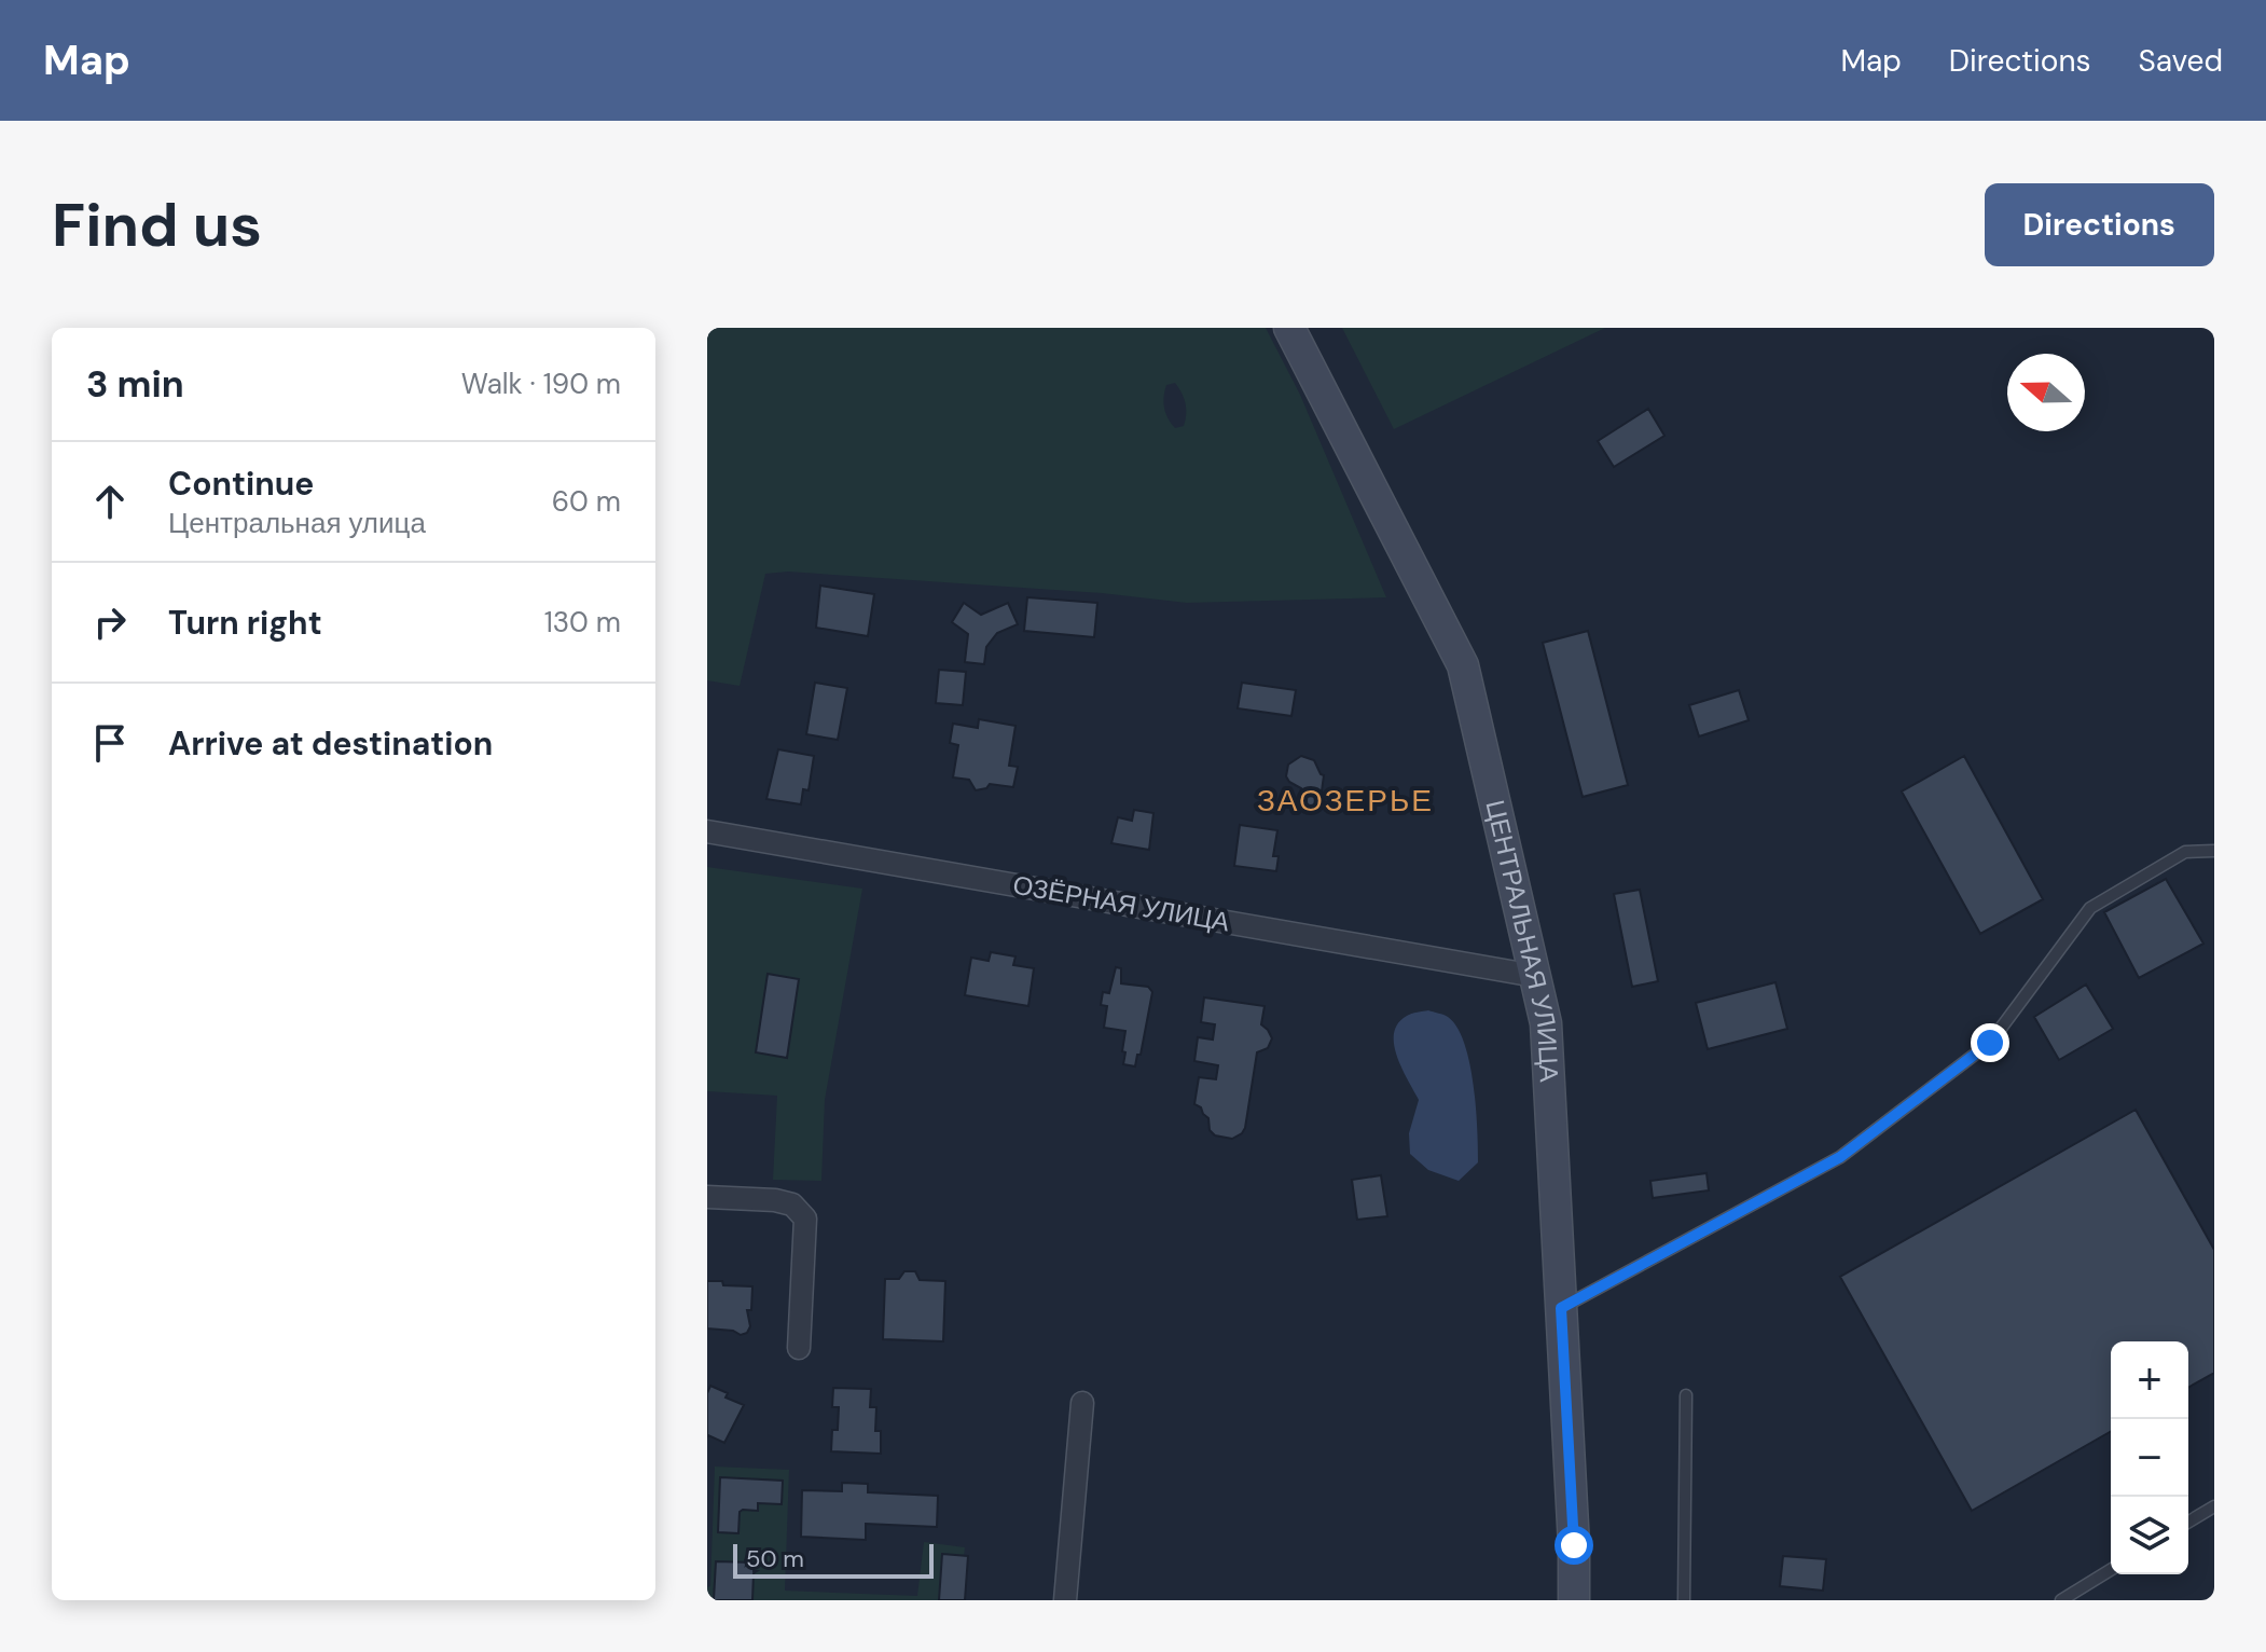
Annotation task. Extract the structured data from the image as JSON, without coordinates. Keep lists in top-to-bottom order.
{
  "streets": {
    "main road": ["ЦЕНТРАЛЬНАЯ УЛИЦА"],
    "street": ["ОЗЁРНАЯ УЛИЦА"]
  },
  "crossings": [
    ["ОЗЁРНАЯ УЛИЦА", "ЦЕНТРАЛЬНАЯ УЛИЦА"]
  ],
  "districts": ["ЗАОЗЕРЬЕ"],
  "scale_bar": "50 m",
  "north": "left",
  "page": {
    "header": "Map",
    "nav": ["Map", "Directions", "Saved"],
    "buttons": "Directions",
    "title": "Find us",
    "heading": ["3 min", "Walk · 190 m"],
    "list": [
      ["Continue", "Центральная улица", "60 m"],
      ["Turn right", "130 m"],
      "Arrive at destination"
    ],
    "map_buttons": ["+", "−"],
    "scale": "50 m"
  }
}
